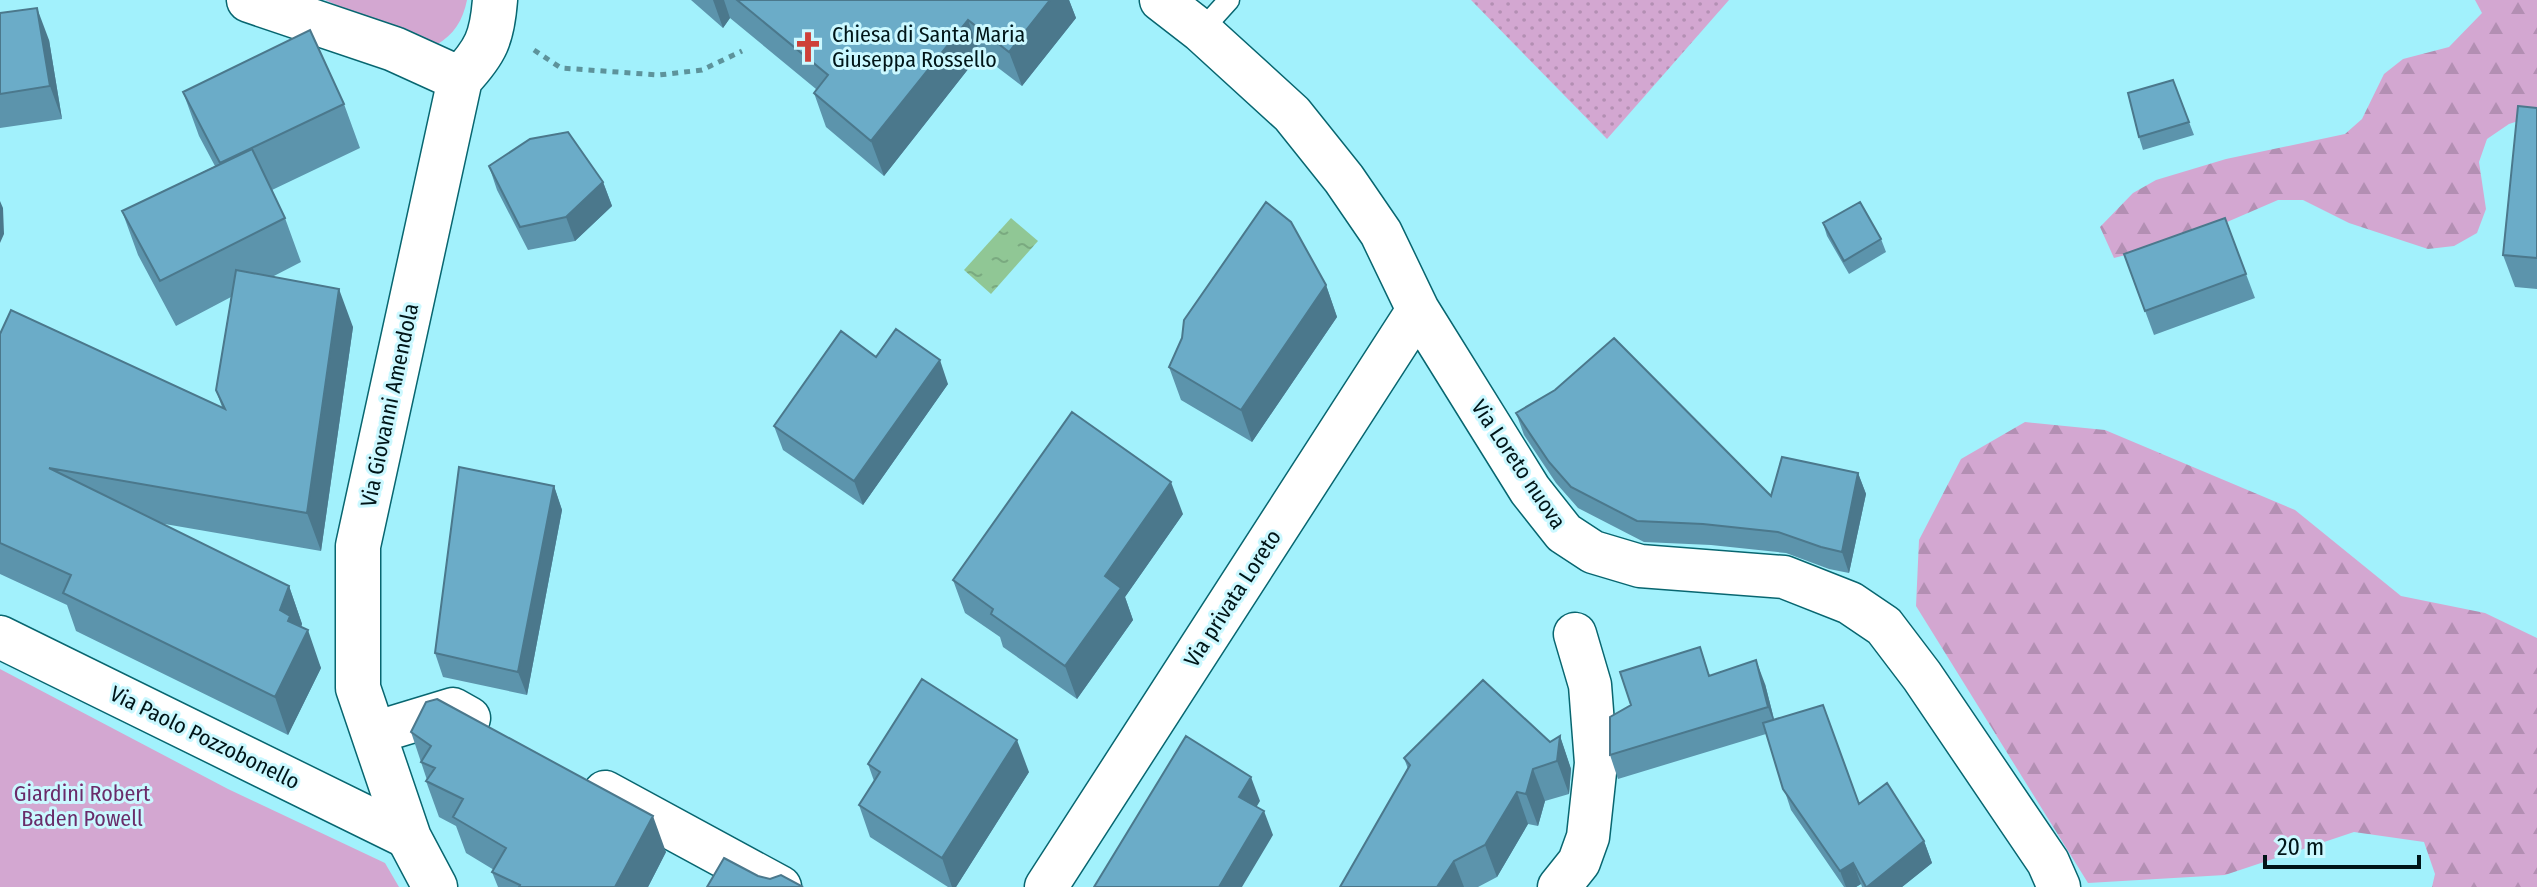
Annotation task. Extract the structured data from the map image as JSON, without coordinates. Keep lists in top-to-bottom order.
{
  "streets": {
    "street": [
      "Via Giovanni Amendola",
      "Via Loreto nuova",
      "Via privata Loreto",
      "Via Paolo Pozzobonello"
    ]
  },
  "crossings": [
    ["Via Giovanni Amendola", "Via Paolo Pozzobonello"],
    ["Via Loreto nuova", "Via privata Loreto"]
  ],
  "parks": ["Giardini Robert Baden Powell"],
  "places": {
    "church": ["Chiesa di Santa Maria Giuseppa Rossello"]
  },
  "scale_bar": "20 m"
}
